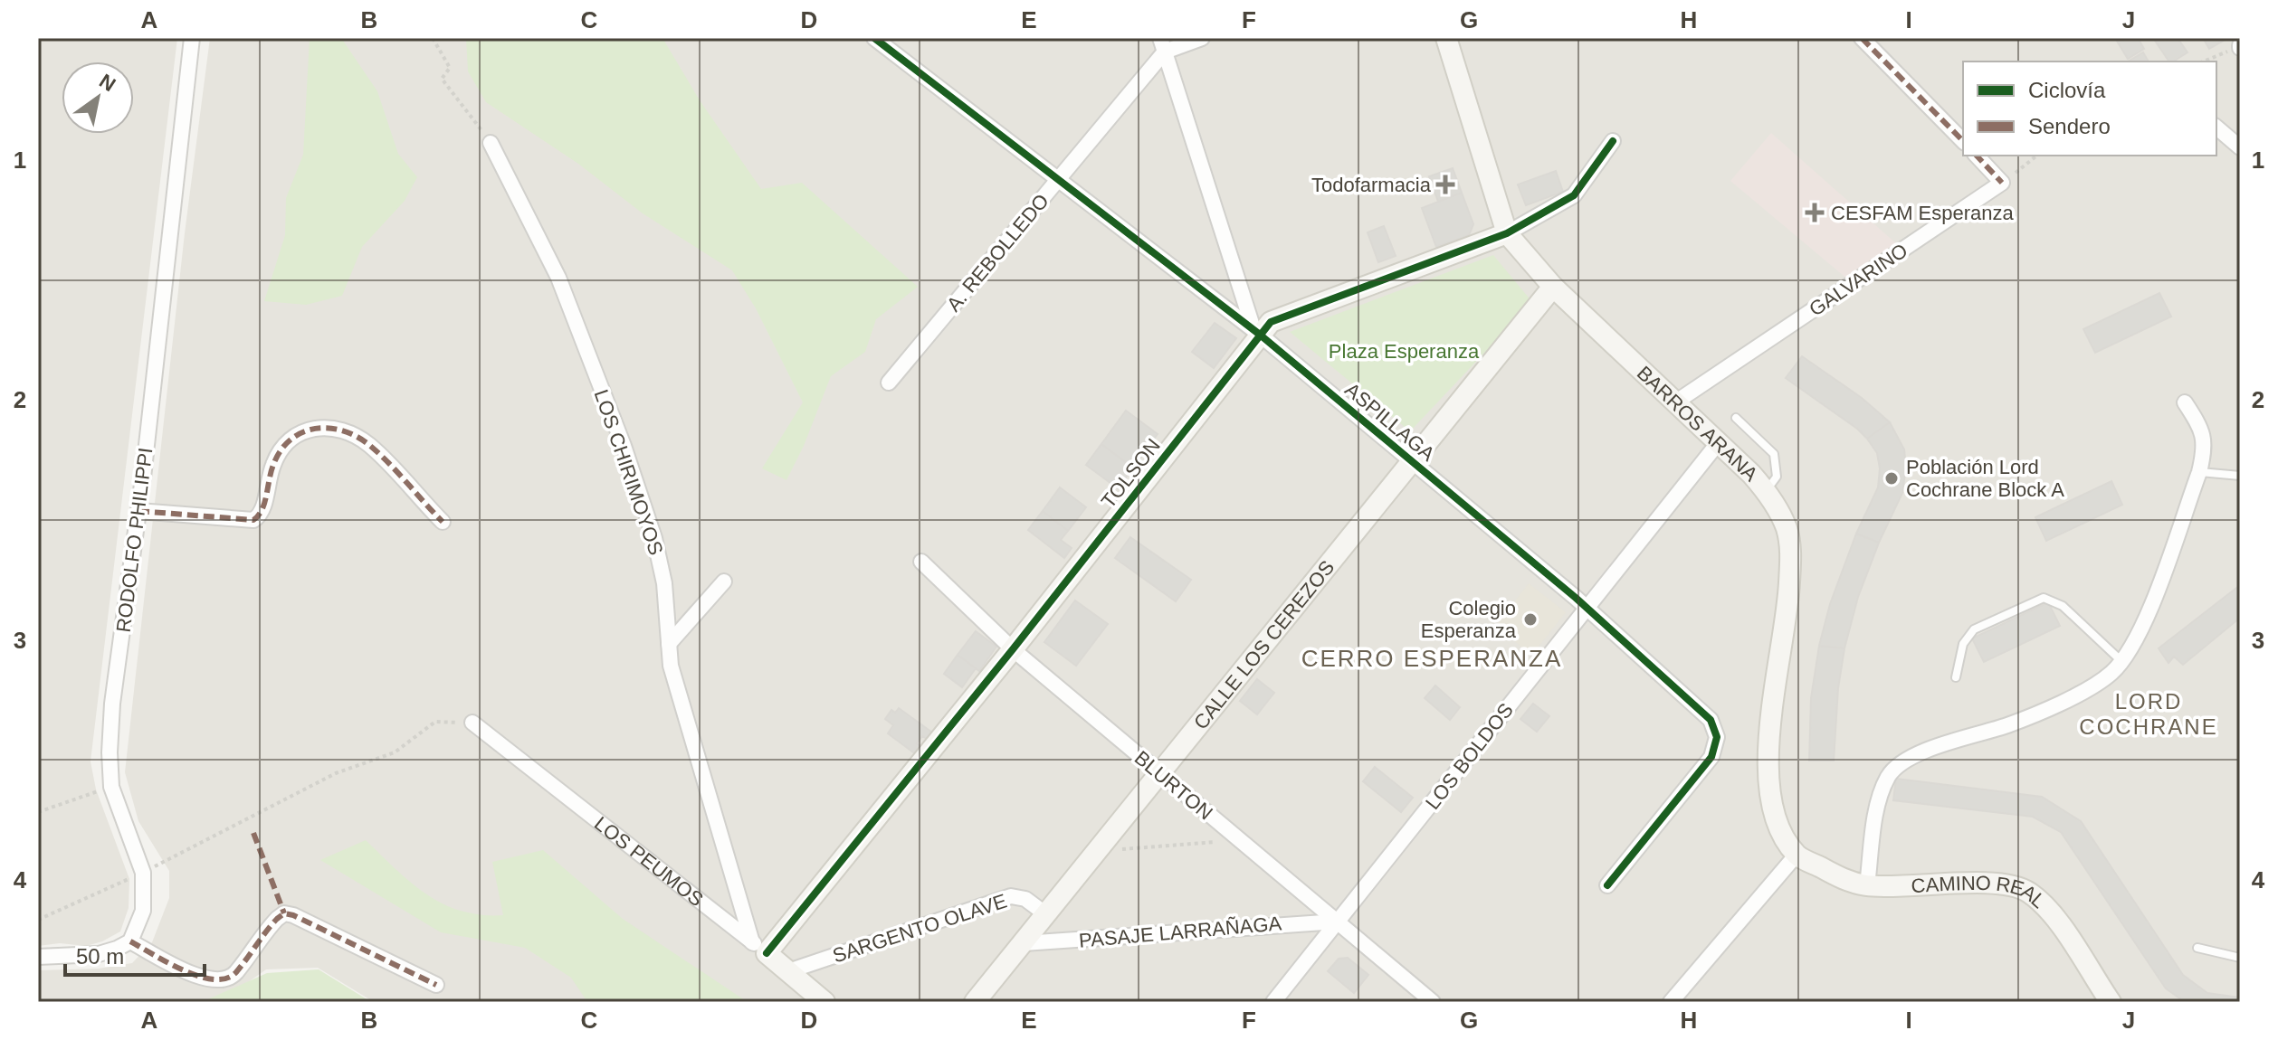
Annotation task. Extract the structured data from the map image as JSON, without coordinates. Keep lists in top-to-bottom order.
{
  "streets": {
    "street": [
      "A. REBOLLEDO",
      "GALVARINO",
      "ASPILLAGA",
      "BARROS ARANA",
      "LOS CHIRIMOYOS",
      "TOLSON",
      "RODOLFO PHILIPPI",
      "CALLE LOS CEREZOS",
      "LOS BOLDOS",
      "BLURTON",
      "LOS PEUMOS",
      "CAMINO REAL",
      "SARGENTO OLAVE",
      "PASAJE LARRAÑAGA"
    ]
  },
  "crossings": [
    ["A. REBOLLEDO", "ASPILLAGA"],
    ["GALVARINO", "BARROS ARANA"],
    ["ASPILLAGA", "TOLSON"],
    ["ASPILLAGA", "CALLE LOS CEREZOS"],
    ["ASPILLAGA", "LOS BOLDOS"],
    ["BARROS ARANA", "TOLSON"],
    ["BARROS ARANA", "CALLE LOS CEREZOS"],
    ["BARROS ARANA", "LOS BOLDOS"],
    ["BARROS ARANA", "CAMINO REAL"],
    ["LOS CHIRIMOYOS", "TOLSON"],
    ["LOS CHIRIMOYOS", "LOS PEUMOS"],
    ["TOLSON", "BLURTON"],
    ["TOLSON", "LOS PEUMOS"],
    ["CALLE LOS CEREZOS", "BLURTON"],
    ["CALLE LOS CEREZOS", "SARGENTO OLAVE"],
    ["CALLE LOS CEREZOS", "PASAJE LARRAÑAGA"],
    ["LOS BOLDOS", "BLURTON"],
    ["LOS BOLDOS", "PASAJE LARRAÑAGA"],
    ["BLURTON", "PASAJE LARRAÑAGA"],
    ["LOS PEUMOS", "SARGENTO OLAVE"]
  ],
  "districts": ["CERRO ESPERANZA", "LORD COCHRANE"],
  "parks": ["Plaza Esperanza"],
  "places": {
    "health": ["Todofarmacia", "CESFAM Esperanza"],
    "other": ["Población Lord Cochrane Block A", "Colegio Esperanza"]
  },
  "legend": ["Ciclovía", "Sendero"],
  "scale_bar": "50 m",
  "north": "top right",
  "grid": {
    "columns": [
      "A",
      "B",
      "C",
      "D",
      "E",
      "F",
      "G",
      "H",
      "I",
      "J"
    ],
    "rows": [
      "1",
      "2",
      "3",
      "4"
    ]
  }
}
